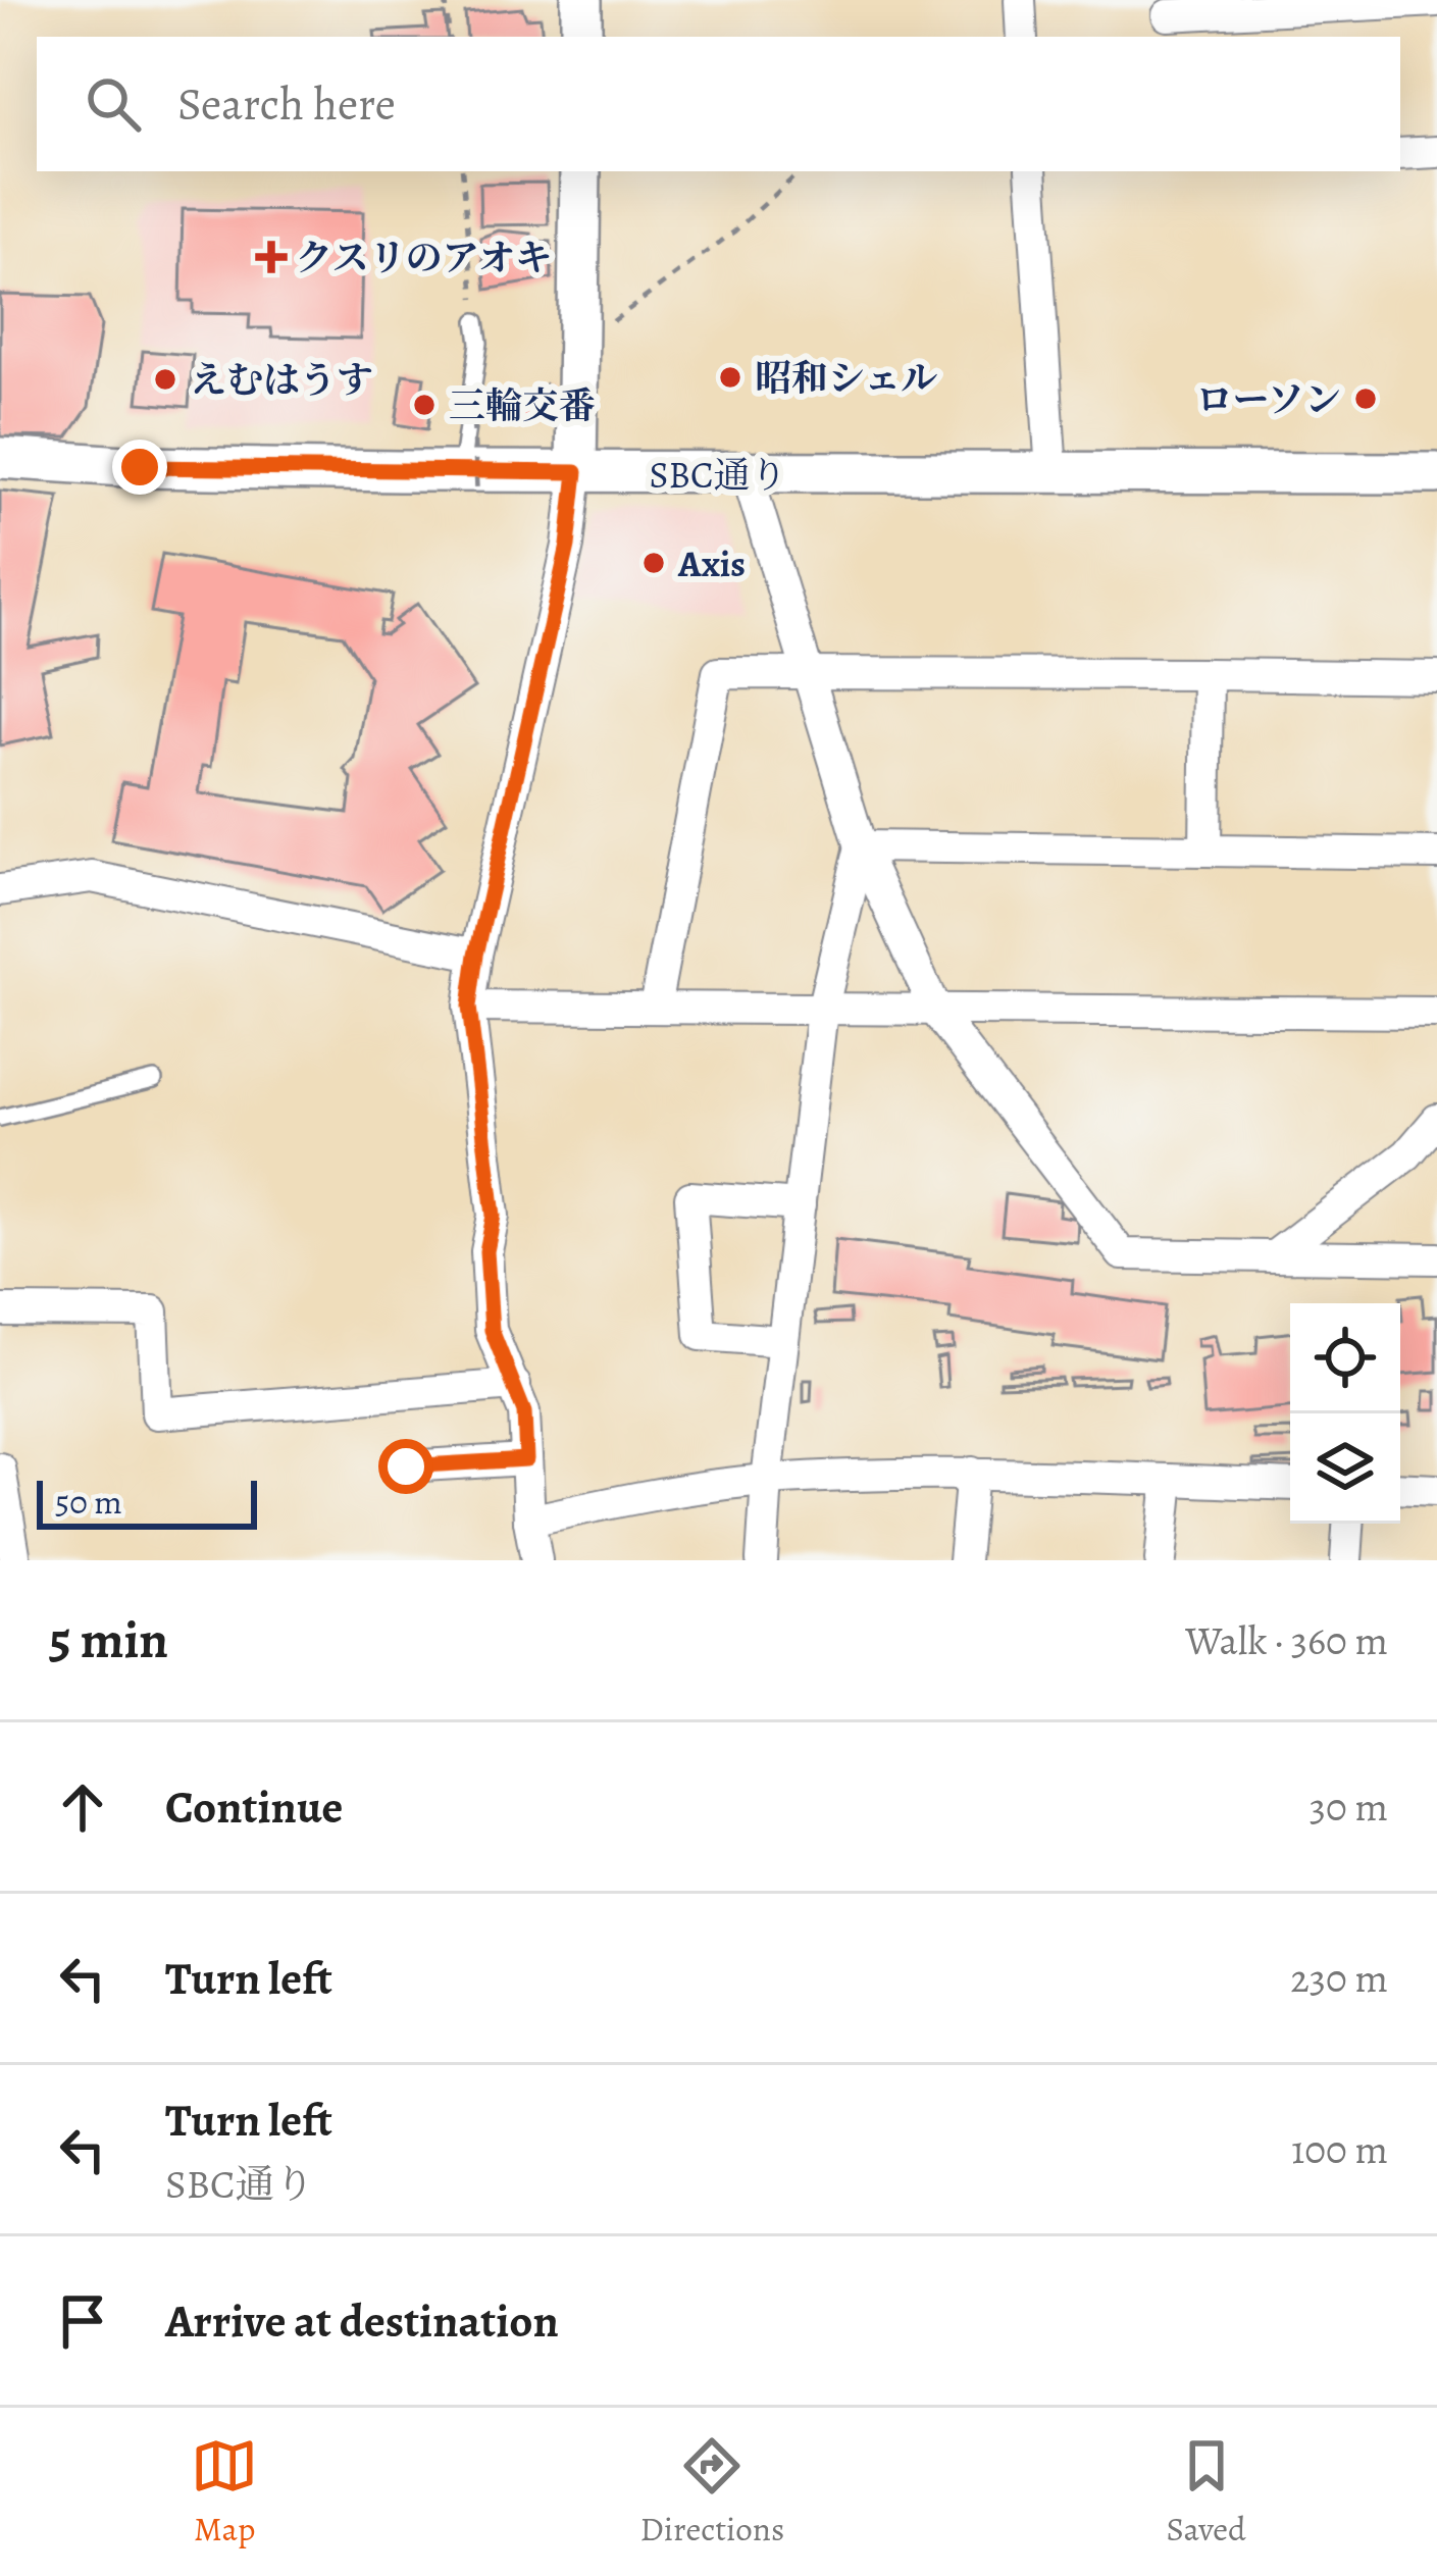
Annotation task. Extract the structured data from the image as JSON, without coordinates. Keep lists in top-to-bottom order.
{
  "streets": {
    "street": ["SBC通り"]
  },
  "places": {
    "health": ["クスリのアオキ"],
    "other": [
      "昭和シェル",
      "えむはうす",
      "ローソン",
      "三輪交番",
      "Axis"
    ]
  },
  "scale_bar": "50 m",
  "page": {
    "search": "Search here",
    "scale": "50 m",
    "heading": ["5 min", "Walk · 360 m"],
    "list": [
      ["Continue", "30 m"],
      ["Turn left", "230 m"],
      ["Turn left", "SBC通り", "100 m"],
      "Arrive at destination"
    ],
    "nav": ["Map", "Directions", "Saved"]
  }
}
